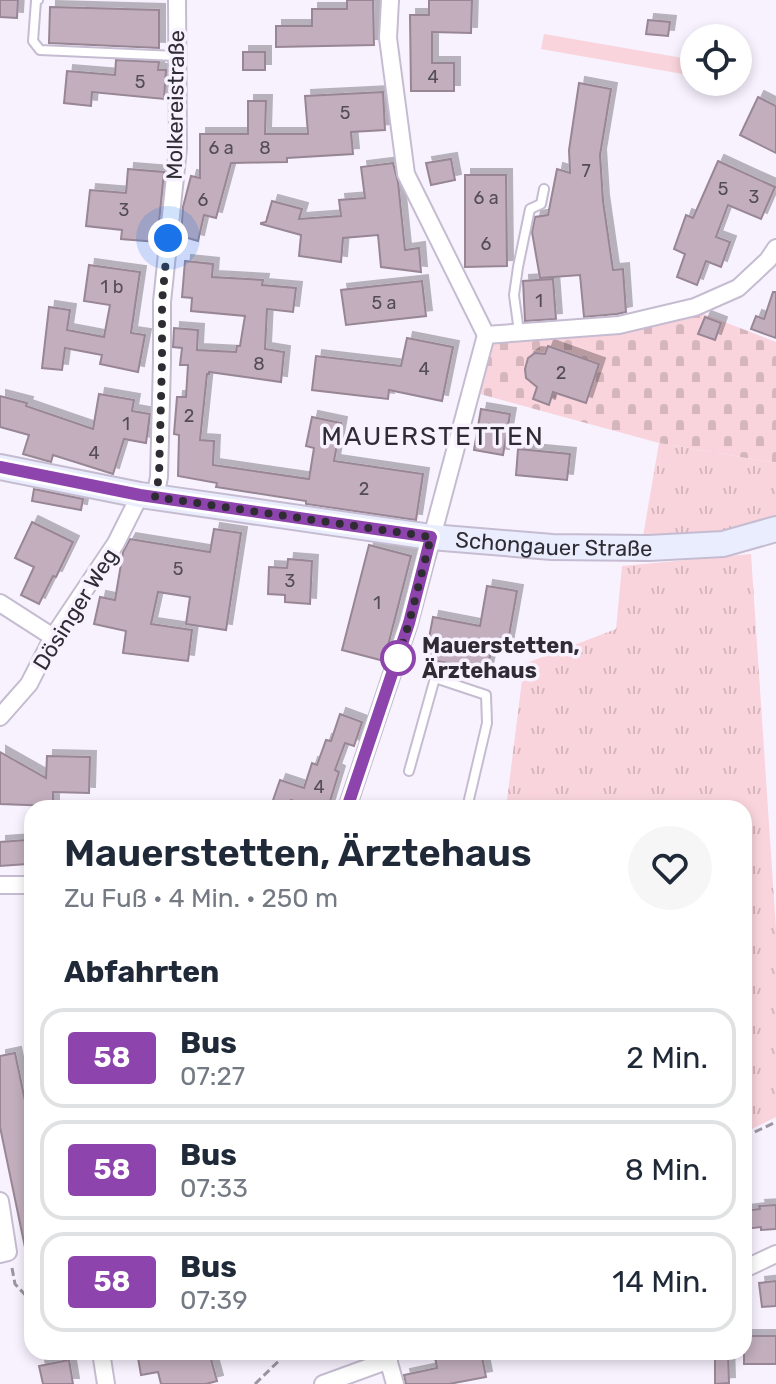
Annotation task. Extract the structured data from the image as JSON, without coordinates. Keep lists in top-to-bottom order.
{
  "streets": {
    "main road": ["Schongauer Straße"],
    "street": ["Molkereistraße", "Dösinger Weg"]
  },
  "crossings": [
    ["Molkereistraße", "Schongauer Straße"],
    ["Molkereistraße", "Dösinger Weg"],
    ["Schongauer Straße", "Dösinger Weg"]
  ],
  "districts": ["MAUERSTETTEN"],
  "places": ["Mauerstetten, Ärztehaus"],
  "lines": ["bus line 58"],
  "house_numbers": [
    "4",
    "5",
    "5",
    "6 a",
    "8",
    "7",
    "5",
    "3",
    "6 a",
    "6",
    "3",
    "6",
    "1 b",
    "1",
    "5 a",
    "8",
    "4",
    "2",
    "2",
    "1",
    "4",
    "2",
    "5",
    "3",
    "1",
    "4"
  ],
  "page": {
    "heading": [
      ["Mauerstetten, Ärztehaus", "Zu Fuß · 4 Min. · 250 m"],
      "Abfahrten"
    ],
    "list": [
      {
        "mark": "58",
        "name": "Bus",
        "note": "07:27",
        "value": "2 Min."
      },
      {
        "mark": "58",
        "name": "Bus",
        "note": "07:33",
        "value": "8 Min."
      },
      {
        "mark": "58",
        "name": "Bus",
        "note": "07:39",
        "value": "14 Min."
      }
    ]
  }
}
